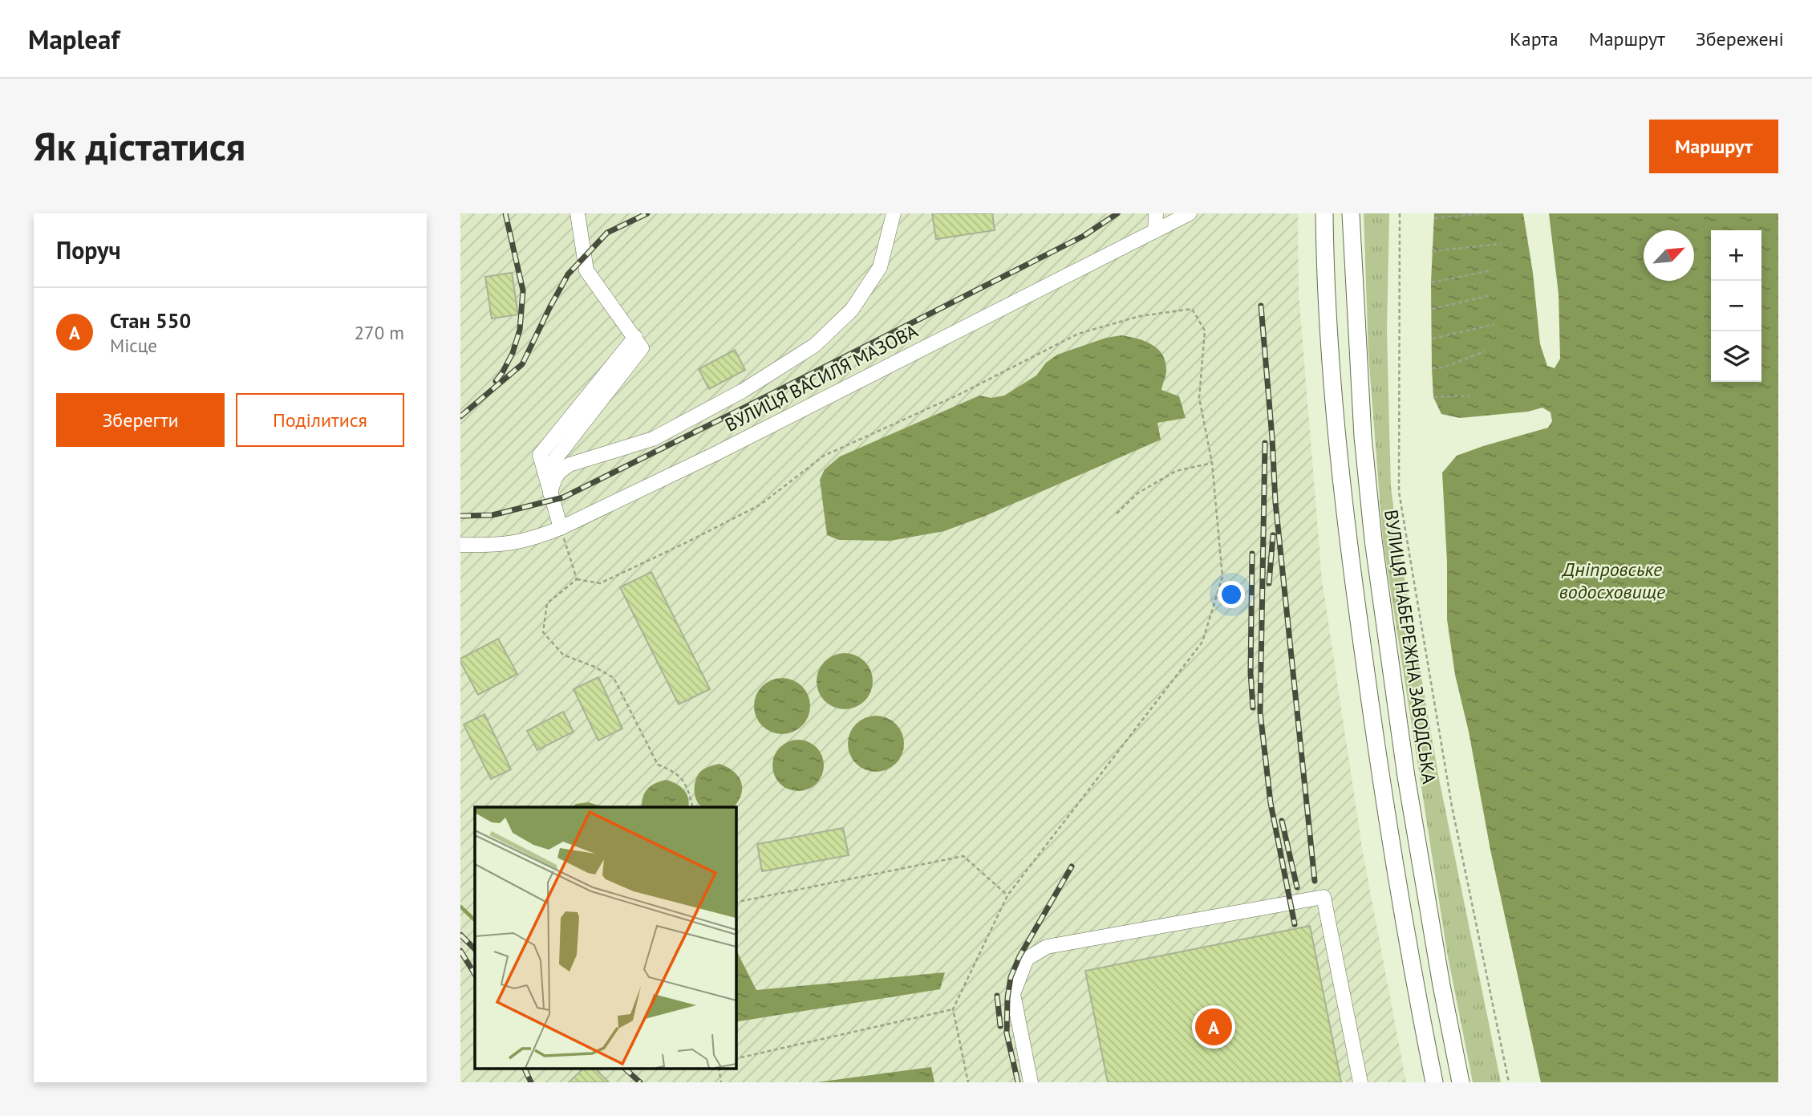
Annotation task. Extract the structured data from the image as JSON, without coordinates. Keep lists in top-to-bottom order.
{
  "streets": {
    "main road": ["ВУЛИЦЯ НАБЕРЕЖНА ЗАВОДСЬКА"],
    "street": ["ВУЛИЦЯ ВАСИЛЯ МАЗОВА"]
  },
  "water": ["Дніпровське водосховище"],
  "north": "top right",
  "page": {
    "header": "Mapleaf",
    "nav": ["Карта", "Маршрут", "Збережені"],
    "buttons": [
      "Маршрут",
      ["Зберегти", "Поділитися"]
    ],
    "title": "Як дістатися",
    "heading": "Поруч",
    "map_buttons": ["+", "−"],
    "list": [
      {
        "mark": "A",
        "name": "Стан 550",
        "note": "Місце",
        "value": "270 m"
      }
    ],
    "pins": "A"
  }
}
